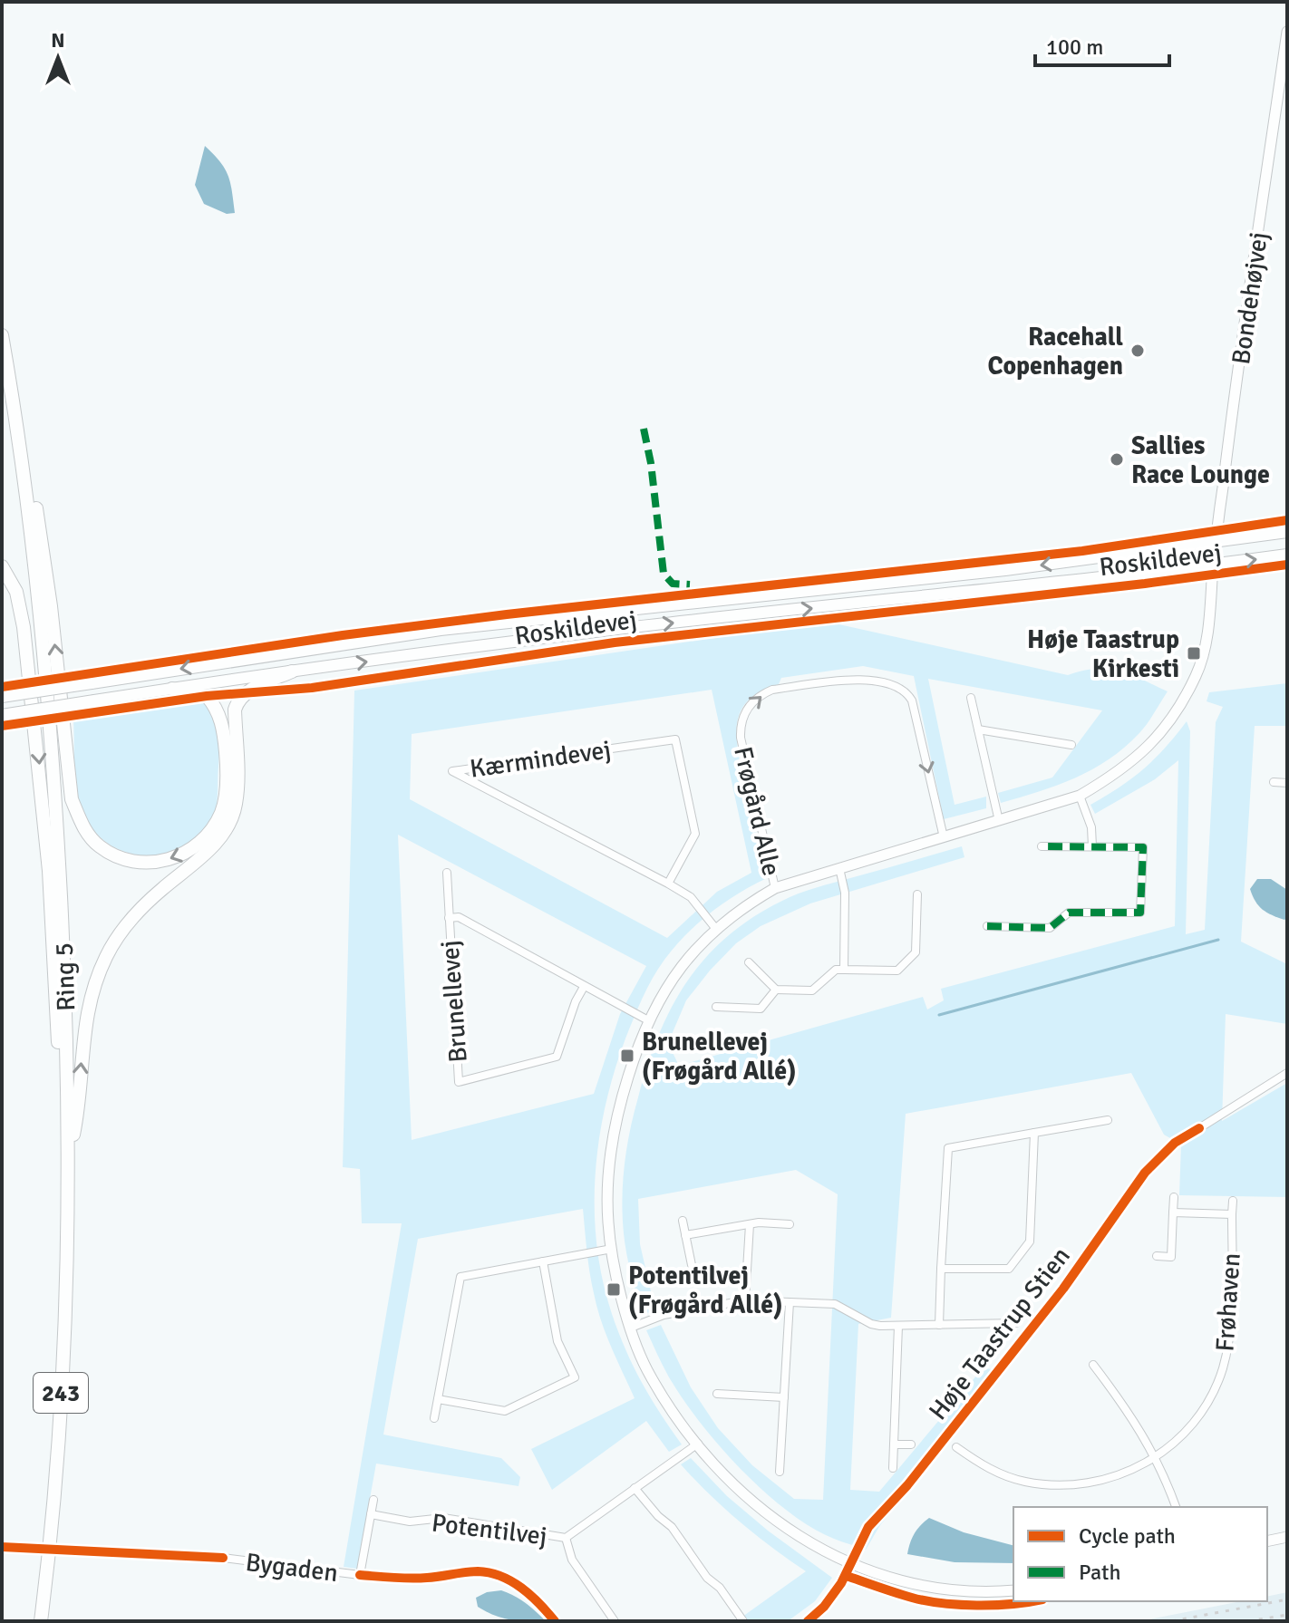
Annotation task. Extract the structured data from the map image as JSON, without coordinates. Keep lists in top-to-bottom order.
{
  "streets": {
    "highway": ["Ring 5", "243"],
    "main road": ["Roskildevej"],
    "street": [
      "Bondehøjvej",
      "Kærmindevej",
      "Frøgård Alle",
      "Brunellevej",
      "Frøhaven",
      "Potentilvej",
      "Bygaden"
    ],
    "cycle path": ["Høje Taastrup Stien"]
  },
  "crossings": [
    ["Bondehøjvej", "Roskildevej"],
    ["Bondehøjvej", "Frøgård Alle"],
    ["Roskildevej", "Frøgård Alle"],
    ["Kærmindevej", "Frøgård Alle"],
    ["Frøgård Alle", "Brunellevej"],
    ["Frøgård Alle", "Potentilvej"],
    ["Potentilvej", "Bygaden"]
  ],
  "places": {
    "other": ["Racehall Copenhagen", "Sallies Race Lounge"],
    "transit": ["Høje Taastrup Kirkesti", "Brunellevej (Frøgård Allé)", "Potentilvej (Frøgård Allé)"]
  },
  "legend": ["Cycle path", "Path"],
  "scale_bar": "100 m",
  "north": "top"
}
